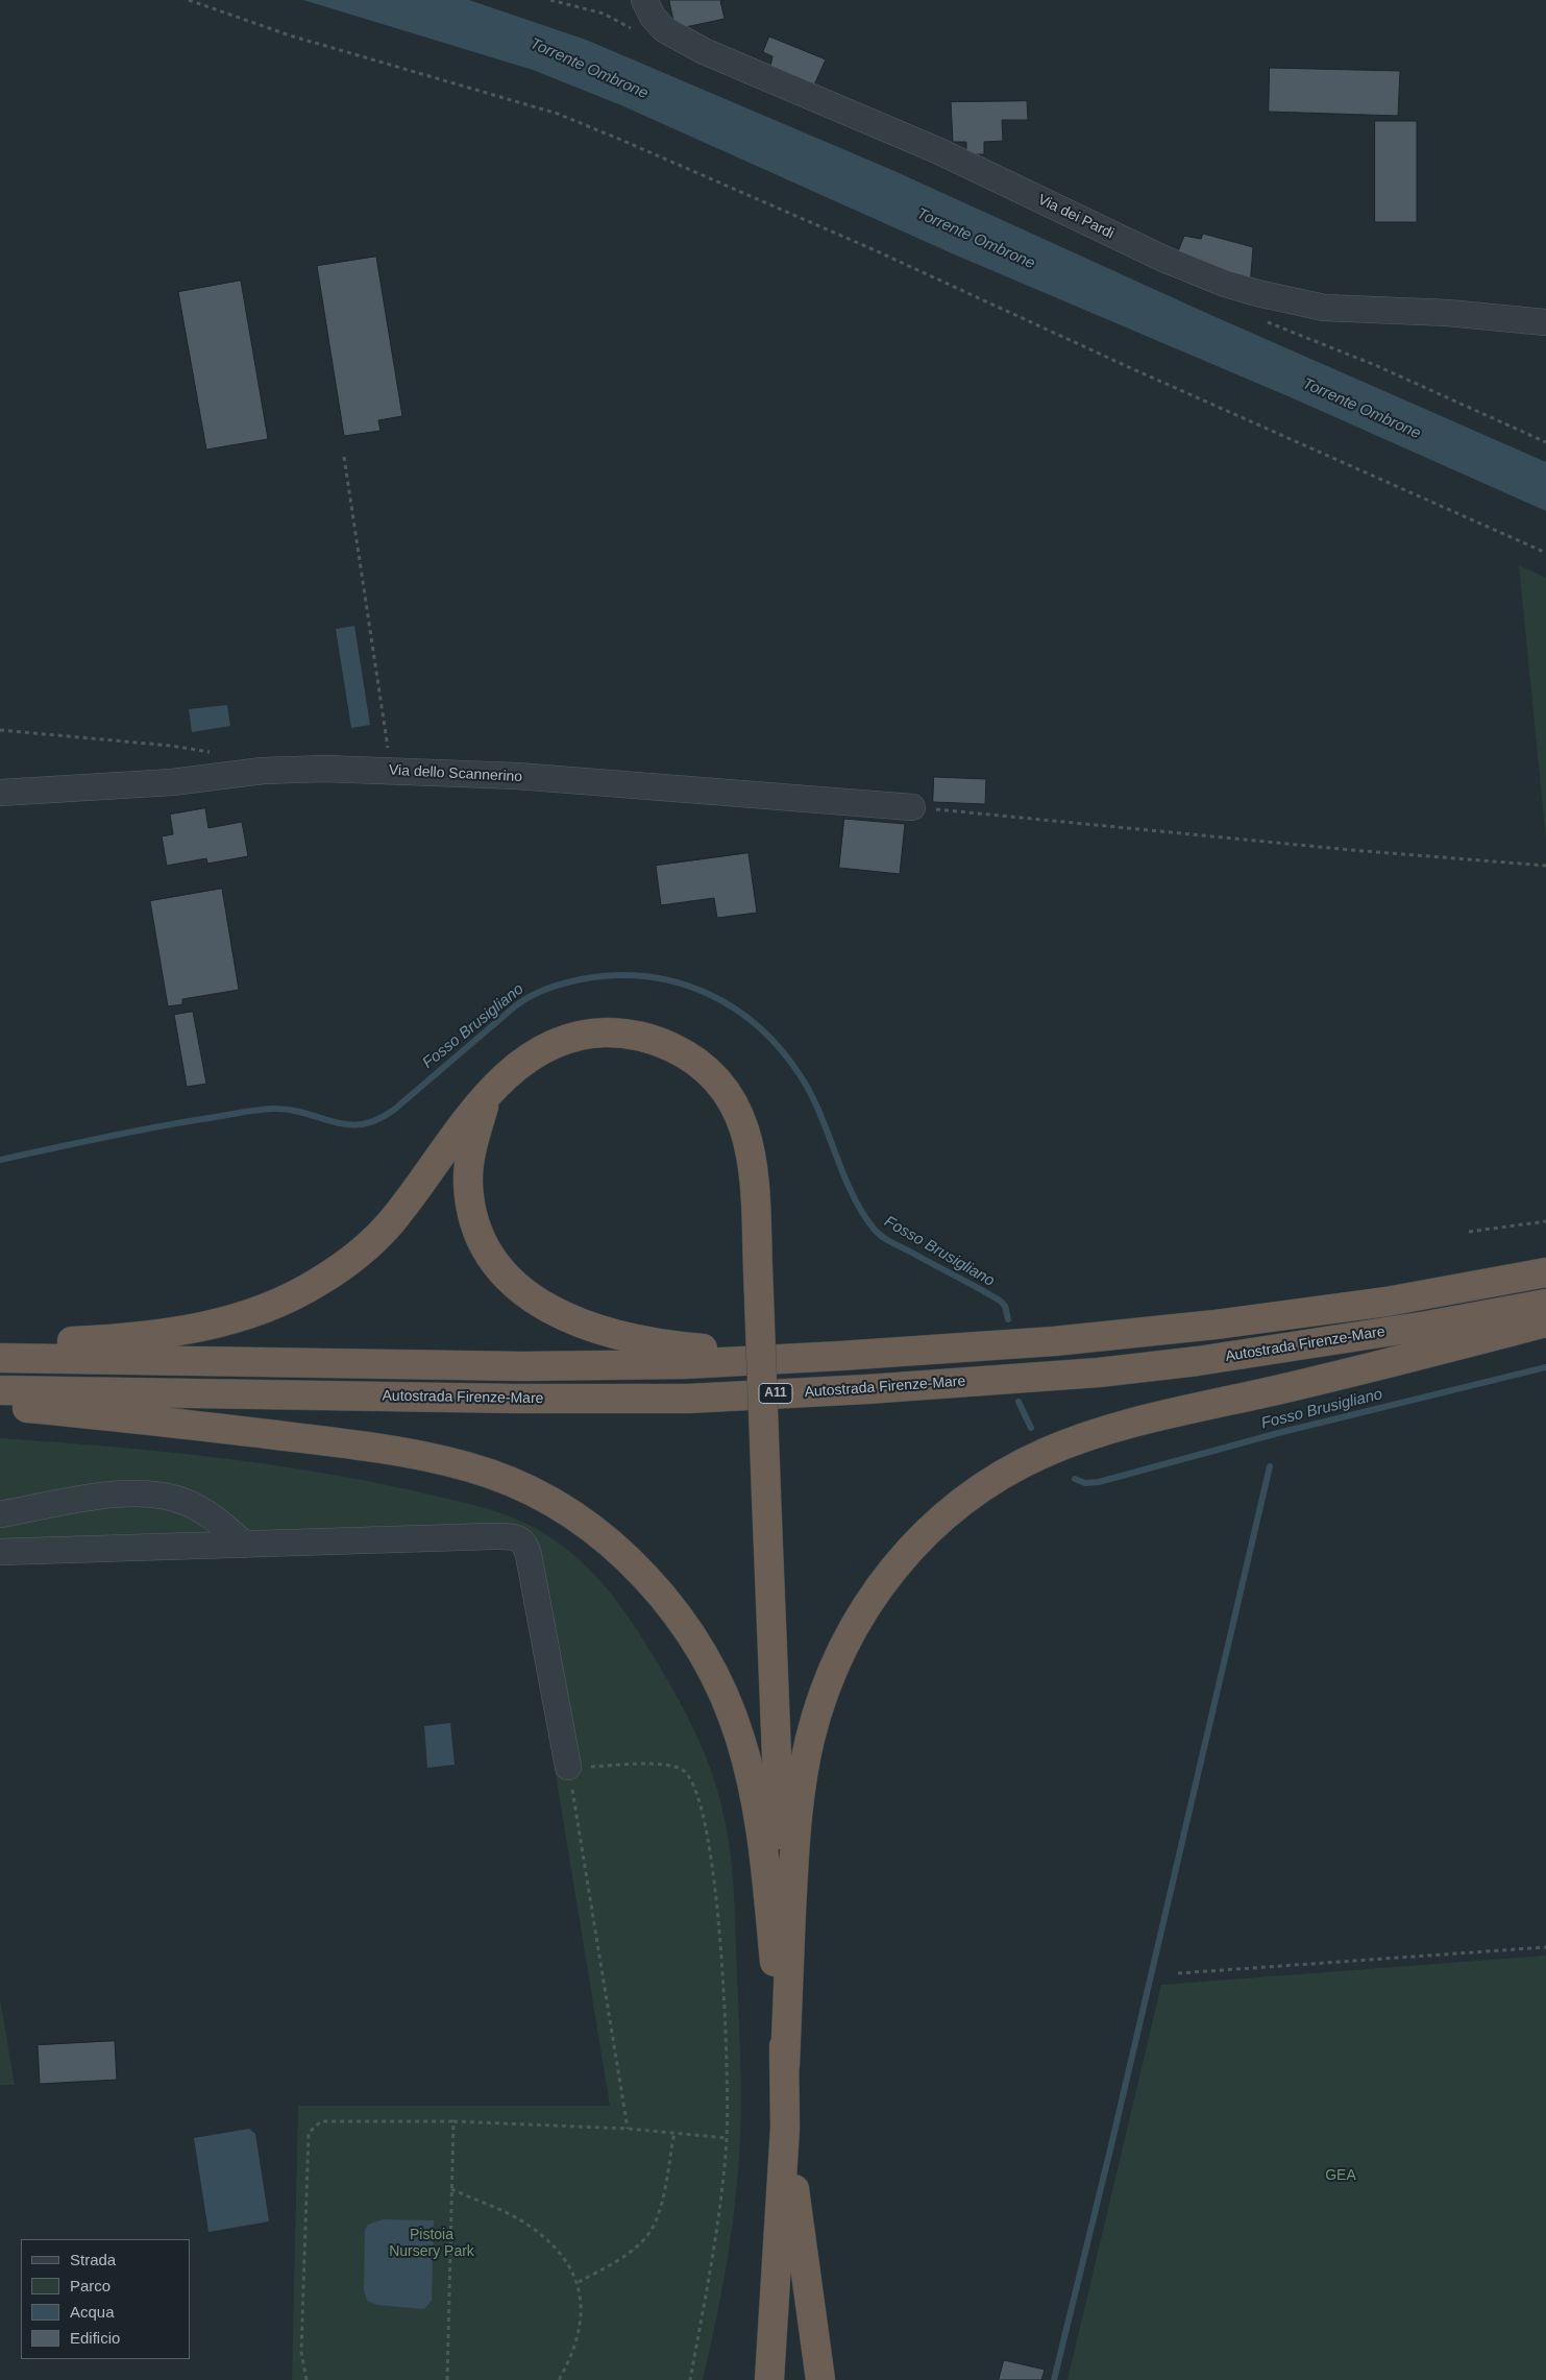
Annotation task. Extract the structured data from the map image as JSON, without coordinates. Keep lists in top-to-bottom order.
{
  "streets": {
    "highway": ["Autostrada Firenze-Mare", "A11"],
    "street": ["Via dei Pardi", "Via dello Scannerino"]
  },
  "water": ["Torrente Ombrone", "Fosso Brusigliano"],
  "parks": ["GEA", "Pistoia Nursery Park"],
  "legend": [
    "Strada",
    "Parco",
    "Acqua",
    "Edificio"
  ]
}
